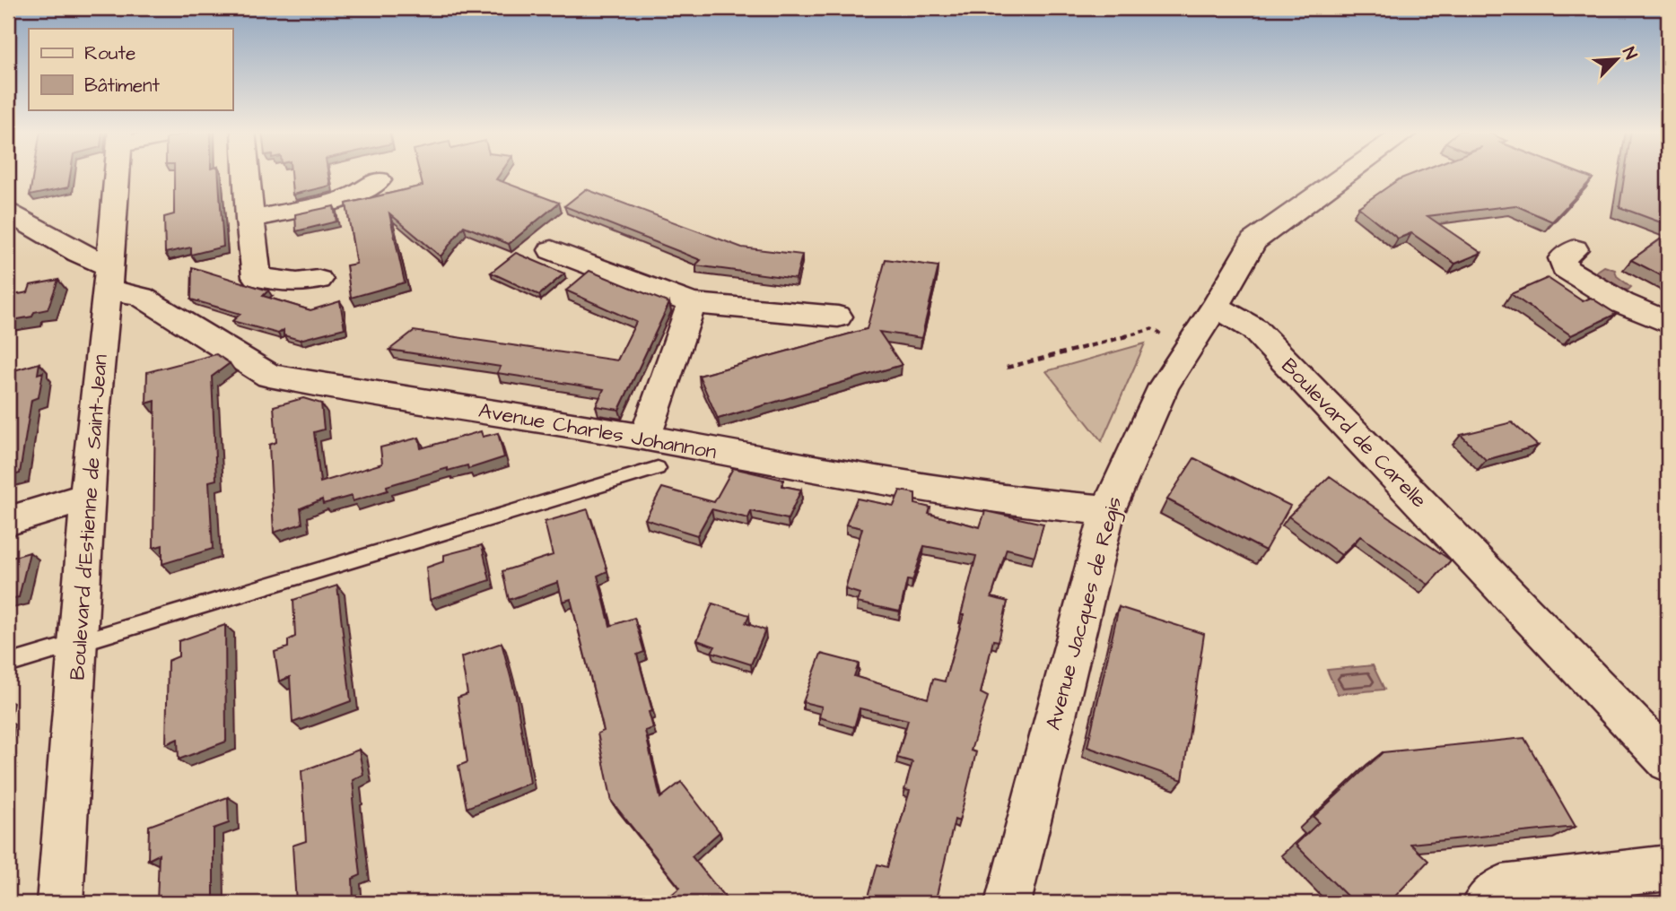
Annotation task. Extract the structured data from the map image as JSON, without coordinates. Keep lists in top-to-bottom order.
{
  "streets": {
    "street": [
      "Avenue Charles Johannon",
      "Boulevard de Carelle",
      "Boulevard d'Estienne de Saint-Jean",
      "Avenue Jacques de Regis"
    ]
  },
  "crossings": [
    ["Avenue Charles Johannon", "Boulevard d'Estienne de Saint-Jean"],
    ["Avenue Charles Johannon", "Avenue Jacques de Regis"],
    ["Boulevard de Carelle", "Avenue Jacques de Regis"]
  ],
  "legend": ["Route", "Bâtiment"],
  "north": "top right"
}
